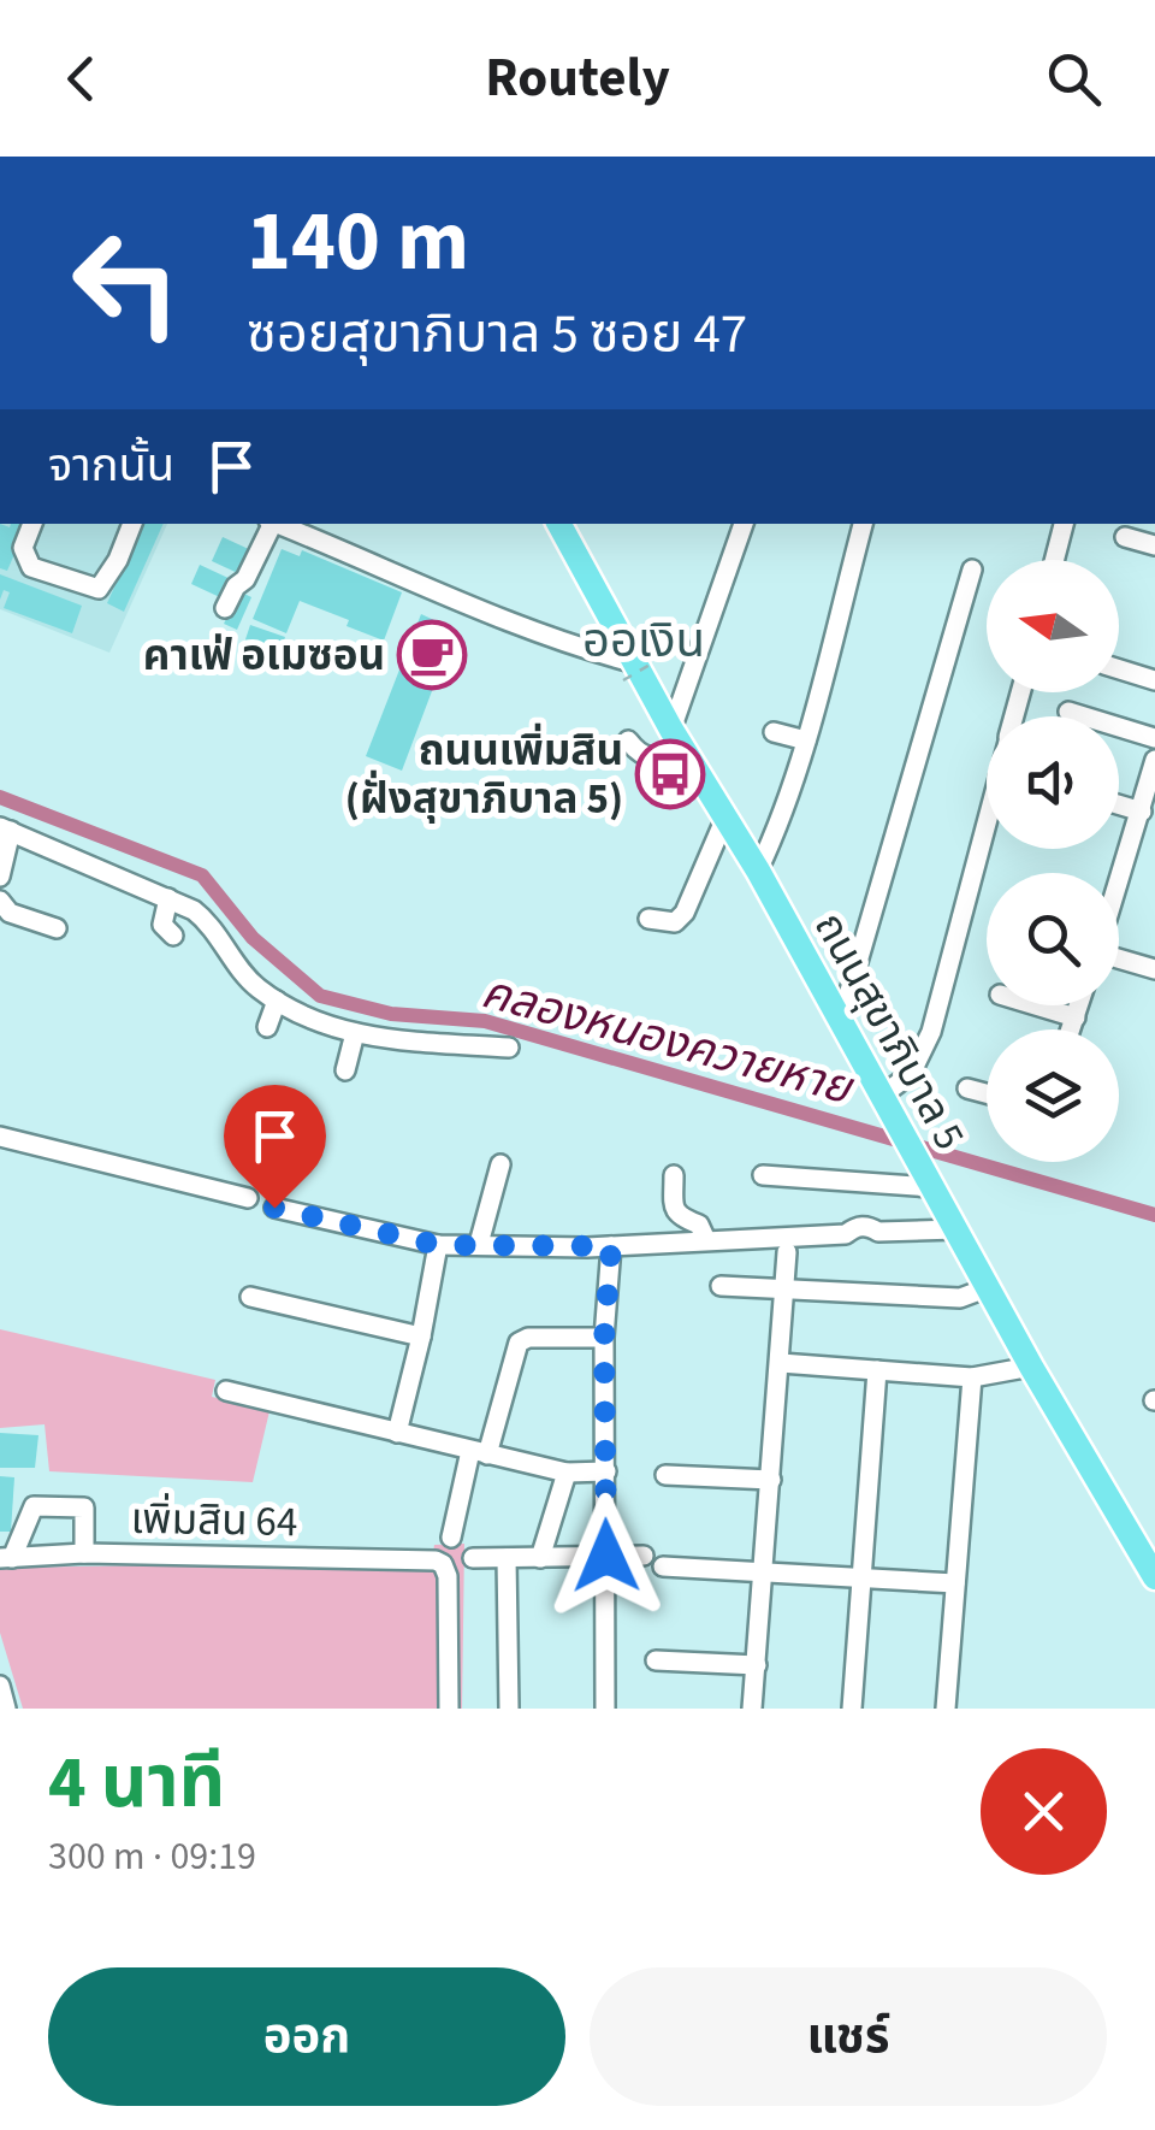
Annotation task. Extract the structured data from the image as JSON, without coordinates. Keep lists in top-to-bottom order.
{
  "streets": {
    "main road": ["ถนนสุขาภิบาล 5"],
    "street": ["เพิ่มสิน 64"]
  },
  "districts": ["ออเงิน"],
  "water": ["คลองหนองควายหาย"],
  "places": {
    "cafe": ["คาเฟ่ อเมซอน"],
    "bus stop": ["ถนนเพิ่มสิน (ฝั่งสุขาภิบาล 5)"]
  },
  "north": "left",
  "page": {
    "header": "Routely",
    "turn": ["140 m", "ซอยสุขาภิบาล 5 ซอย 47"],
    "then": "จากนั้น",
    "heading": ["4 นาที", "300 m · 09:19"],
    "buttons": ["ออก", "แชร์"]
  }
}
